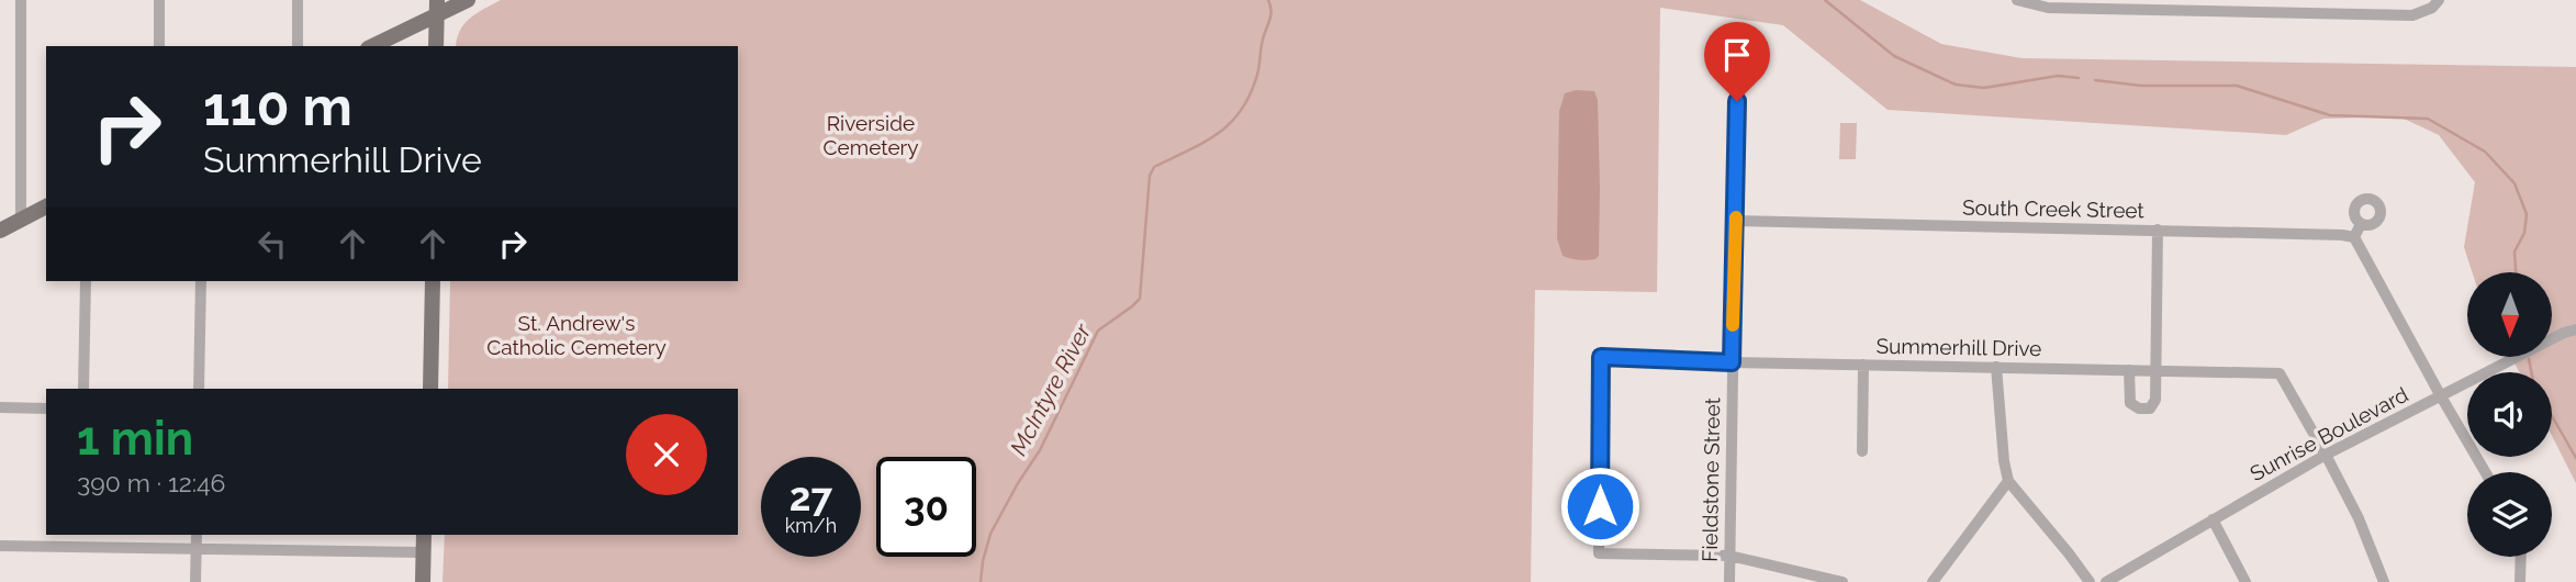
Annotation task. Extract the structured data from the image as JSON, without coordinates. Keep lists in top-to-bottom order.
{
  "streets": {
    "street": [
      "South Creek Street",
      "Summerhill Drive",
      "Sunrise Boulevard",
      "Fieldstone Street"
    ]
  },
  "crossings": [
    ["South Creek Street", "Fieldstone Street"],
    ["Summerhill Drive", "Sunrise Boulevard"],
    ["Summerhill Drive", "Fieldstone Street"]
  ],
  "water": ["McIntyre River"],
  "parks": ["Riverside Cemetery", "St. Andrew's Catholic Cemetery"],
  "north": "bottom",
  "page": {
    "turn": ["110 m", "Summerhill Drive"],
    "heading": ["1 min", "390 m · 12:46"],
    "speed": "27 km/h",
    "limit": "30"
  }
}
